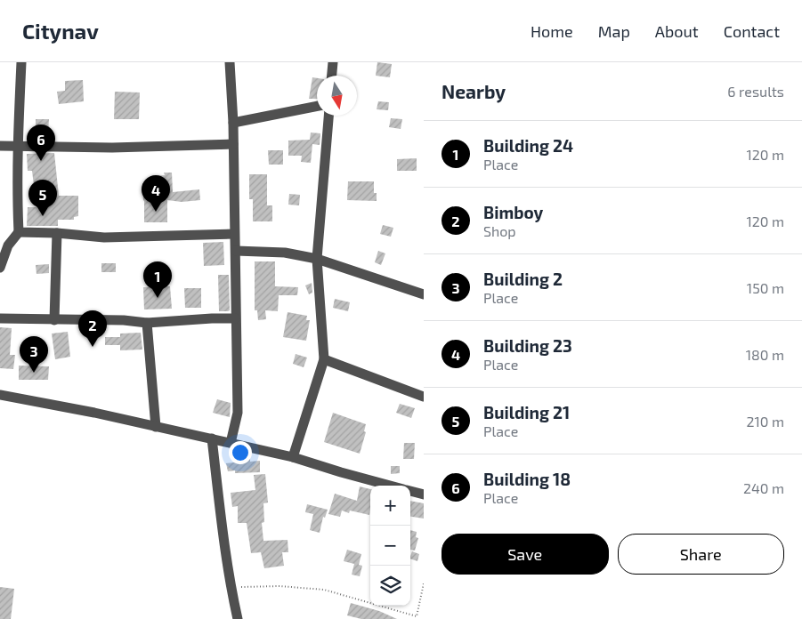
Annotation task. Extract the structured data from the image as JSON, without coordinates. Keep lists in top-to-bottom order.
{
  "north": "bottom",
  "page": {
    "header": "Citynav",
    "nav": [
      "Home",
      "Map",
      "About",
      "Contact"
    ],
    "heading": ["Nearby", "6 results"],
    "list": [
      {
        "mark": "1",
        "name": "Building 24",
        "note": "Place",
        "value": "120 m"
      },
      {
        "mark": "2",
        "name": "Bimboy",
        "note": "Shop",
        "value": "120 m"
      },
      {
        "mark": "3",
        "name": "Building 2",
        "note": "Place",
        "value": "150 m"
      },
      {
        "mark": "4",
        "name": "Building 23",
        "note": "Place",
        "value": "180 m"
      },
      {
        "mark": "5",
        "name": "Building 21",
        "note": "Place",
        "value": "210 m"
      },
      {
        "mark": "6",
        "name": "Building 18",
        "note": "Place",
        "value": "240 m"
      }
    ],
    "pins": [
      "6",
      "4",
      "5",
      "1",
      "2",
      "3"
    ],
    "map_buttons": ["+", "−"],
    "buttons": ["Save", "Share"]
  }
}
